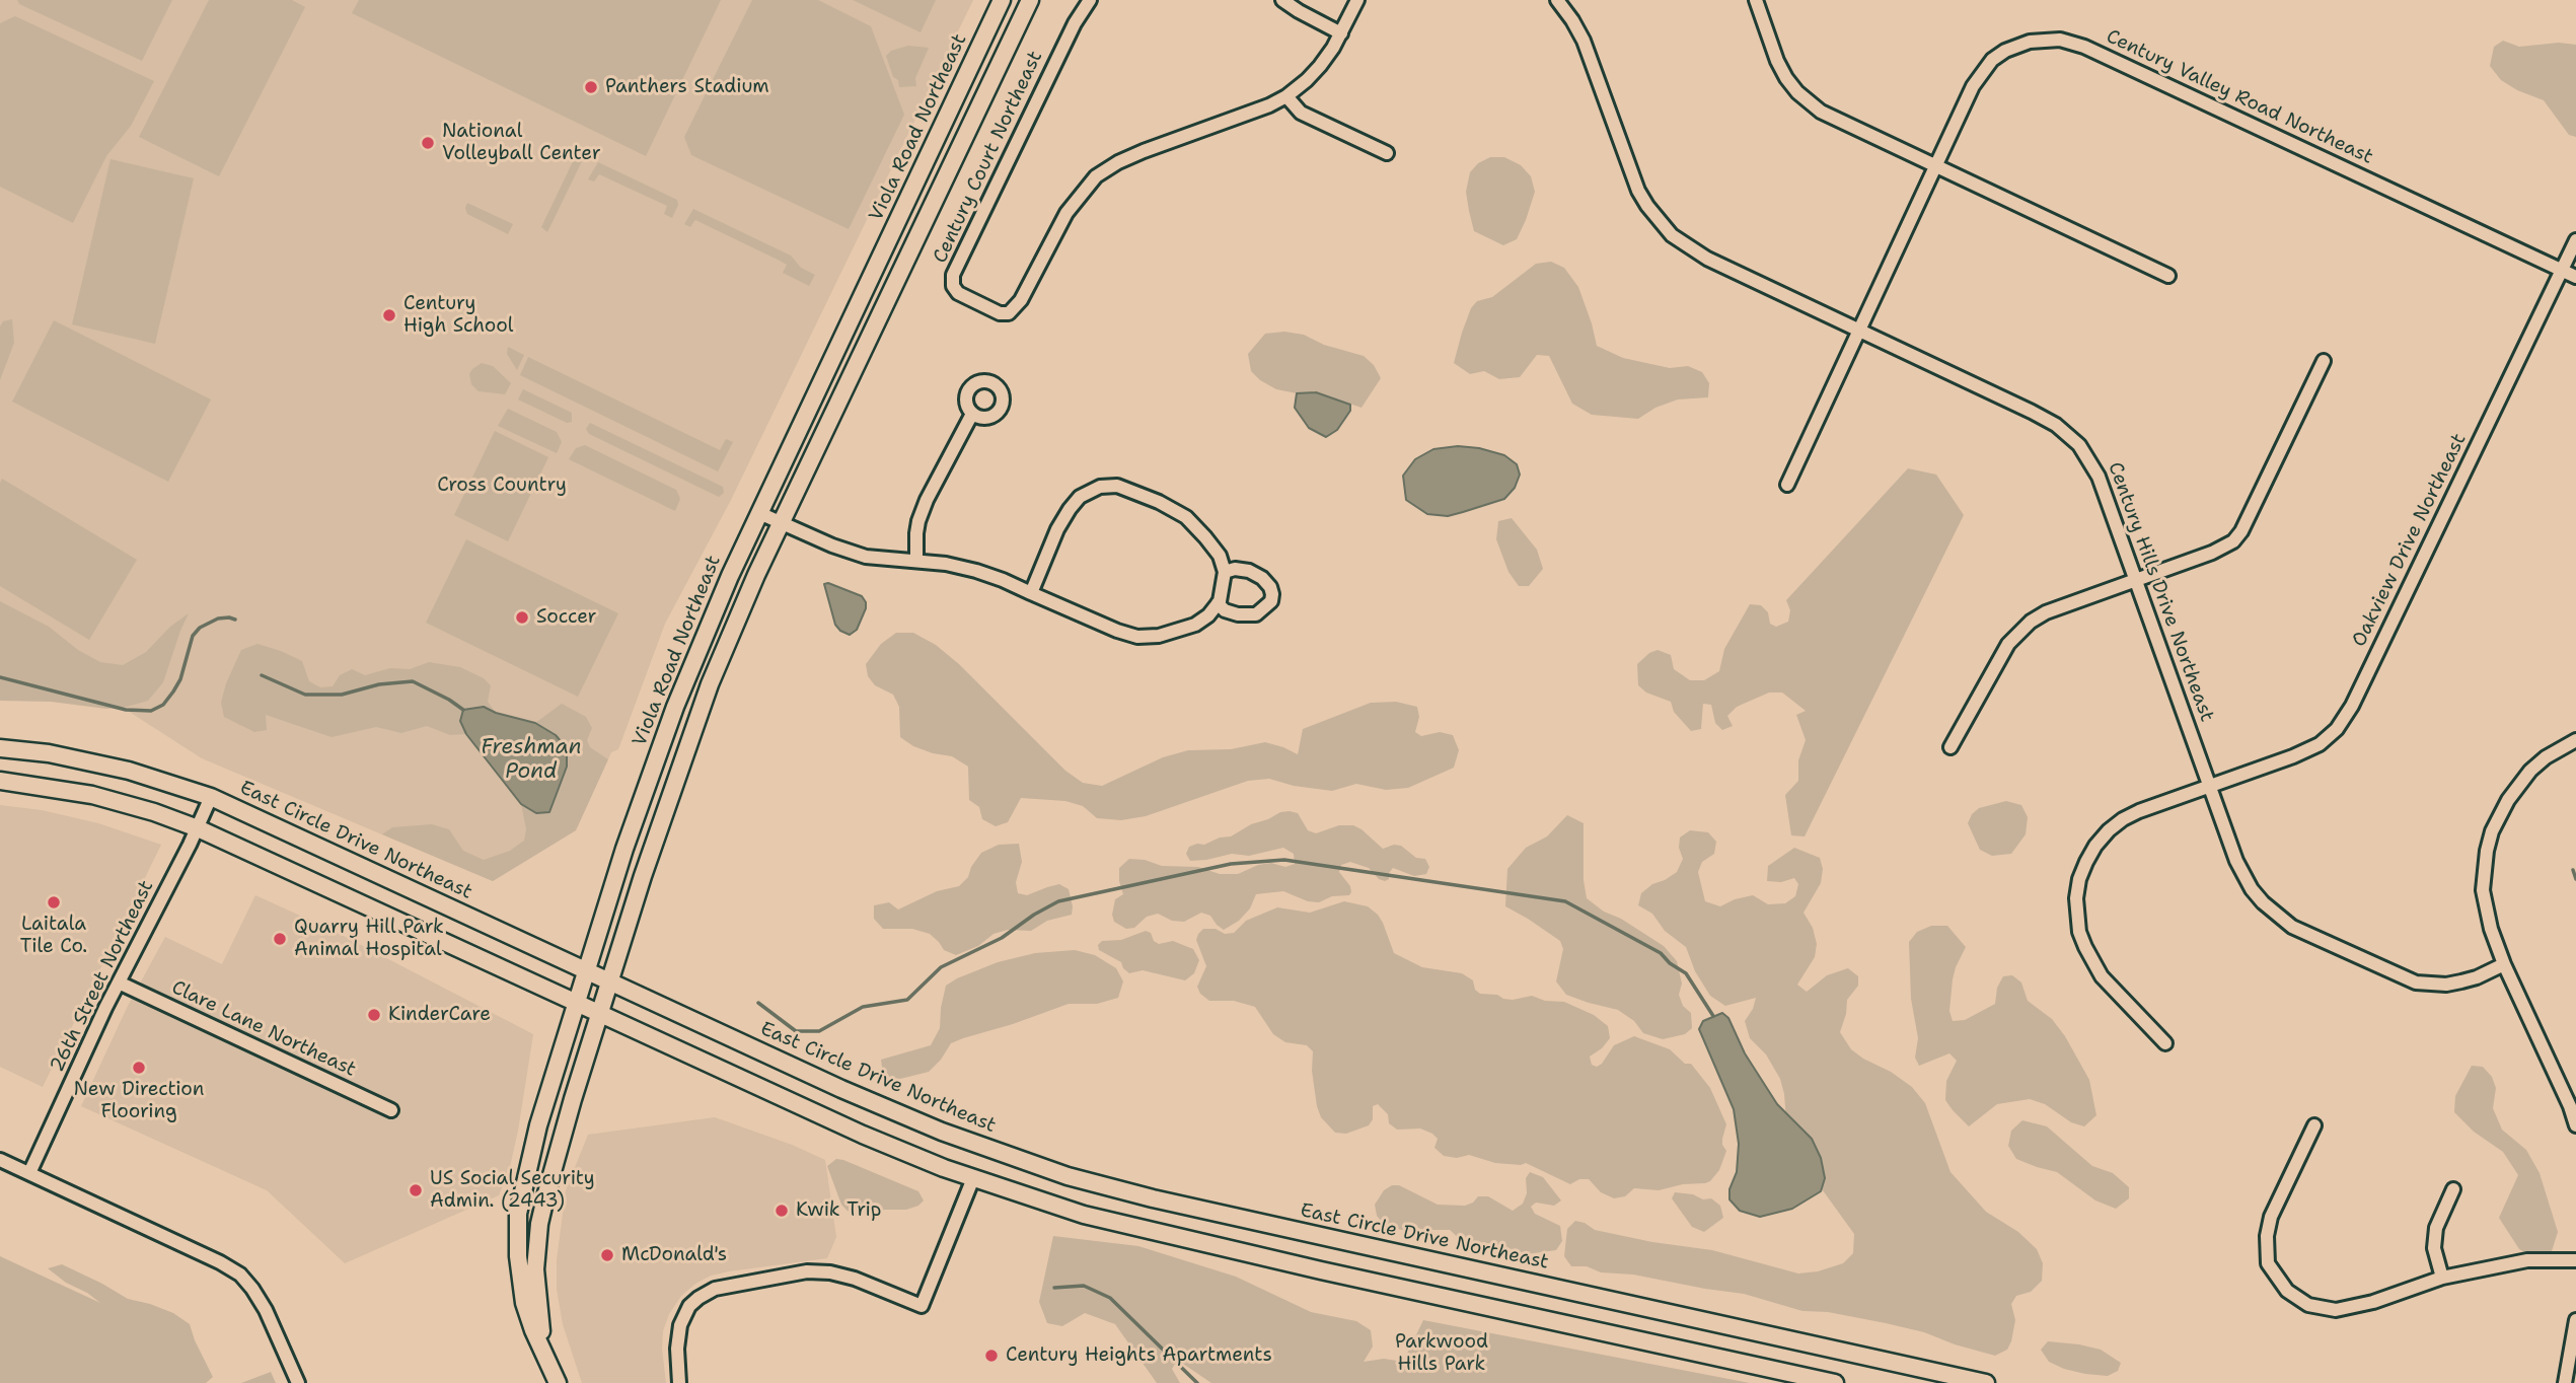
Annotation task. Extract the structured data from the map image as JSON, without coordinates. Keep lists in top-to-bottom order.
{
  "streets": {
    "main road": ["Viola Road Northeast", "East Circle Drive Northeast"],
    "street": [
      "Century Valley Road Northeast",
      "Century Court Northeast",
      "Oakview Drive Northeast",
      "Century Hills Drive Northeast",
      "26th Street Northeast",
      "Clare Lane Northeast"
    ]
  },
  "crossings": [
    ["Century Valley Road Northeast", "Oakview Drive Northeast"],
    ["Century Valley Road Northeast", "Century Hills Drive Northeast"],
    ["Viola Road Northeast", "East Circle Drive Northeast"],
    ["Oakview Drive Northeast", "Century Hills Drive Northeast"],
    ["East Circle Drive Northeast", "26th Street Northeast"],
    ["26th Street Northeast", "Clare Lane Northeast"]
  ],
  "water": ["Freshman Pond"],
  "parks": ["Cross Country", "Parkwood Hills Park"],
  "places": [
    "Panthers Stadium",
    "National Volleyball Center",
    "Century High School",
    "Soccer",
    "Laitala Tile Co.",
    "Quarry Hill Park Animal Hospital",
    "KinderCare",
    "New Direction Flooring",
    "US Social Security Admin. (2443)",
    "Kwik Trip",
    "McDonald's",
    "Century Heights Apartments"
  ]
}
